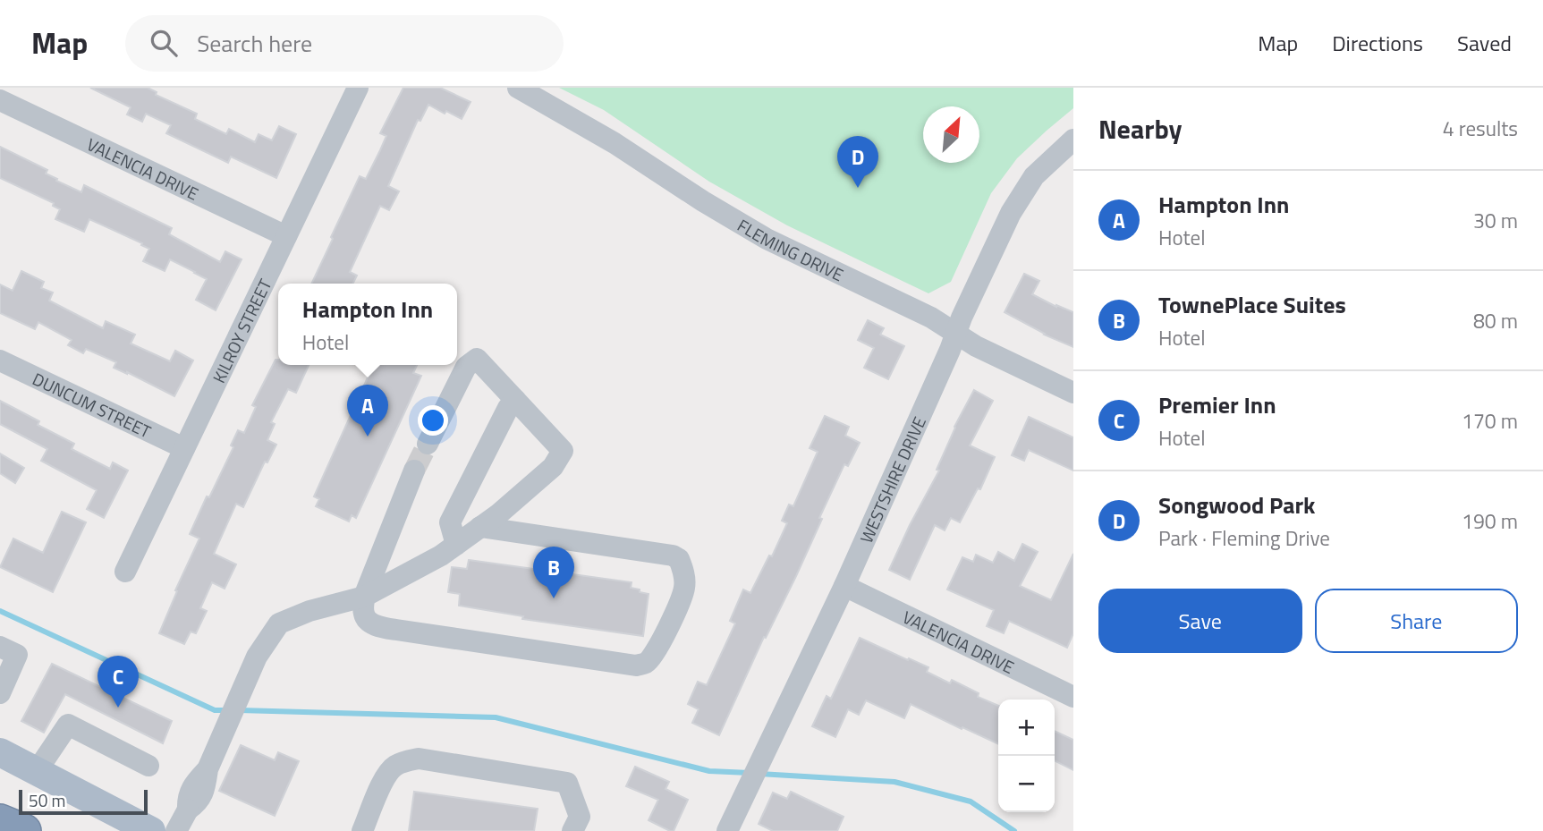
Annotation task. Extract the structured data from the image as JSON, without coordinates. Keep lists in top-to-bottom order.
{
  "streets": {
    "street": [
      "VALENCIA DRIVE",
      "FLEMING DRIVE",
      "KILROY STREET",
      "DUNCUM STREET",
      "WESTSHIRE DRIVE"
    ]
  },
  "crossings": [
    ["VALENCIA DRIVE", "KILROY STREET"],
    ["VALENCIA DRIVE", "WESTSHIRE DRIVE"],
    ["FLEMING DRIVE", "WESTSHIRE DRIVE"],
    ["KILROY STREET", "DUNCUM STREET"]
  ],
  "scale_bar": "50 m",
  "north": "top right",
  "page": {
    "header": "Map",
    "search": "Search here",
    "nav": ["Map", "Directions", "Saved"],
    "heading": ["Nearby", "4 results"],
    "pins": [
      "D",
      "A",
      "B",
      "C"
    ],
    "list": [
      {
        "mark": "A",
        "name": "Hampton Inn",
        "note": "Hotel",
        "value": "30 m"
      },
      {
        "mark": "B",
        "name": "TownePlace Suites",
        "note": "Hotel",
        "value": "80 m"
      },
      {
        "mark": "C",
        "name": "Premier Inn",
        "note": "Hotel",
        "value": "170 m"
      },
      {
        "mark": "D",
        "name": "Songwood Park",
        "note": "Park · Fleming Drive",
        "value": "190 m"
      }
    ],
    "popup": ["Hampton Inn", "Hotel"],
    "buttons": ["Save", "Share"],
    "map_buttons": ["+", "−"],
    "scale": "50 m"
  }
}
